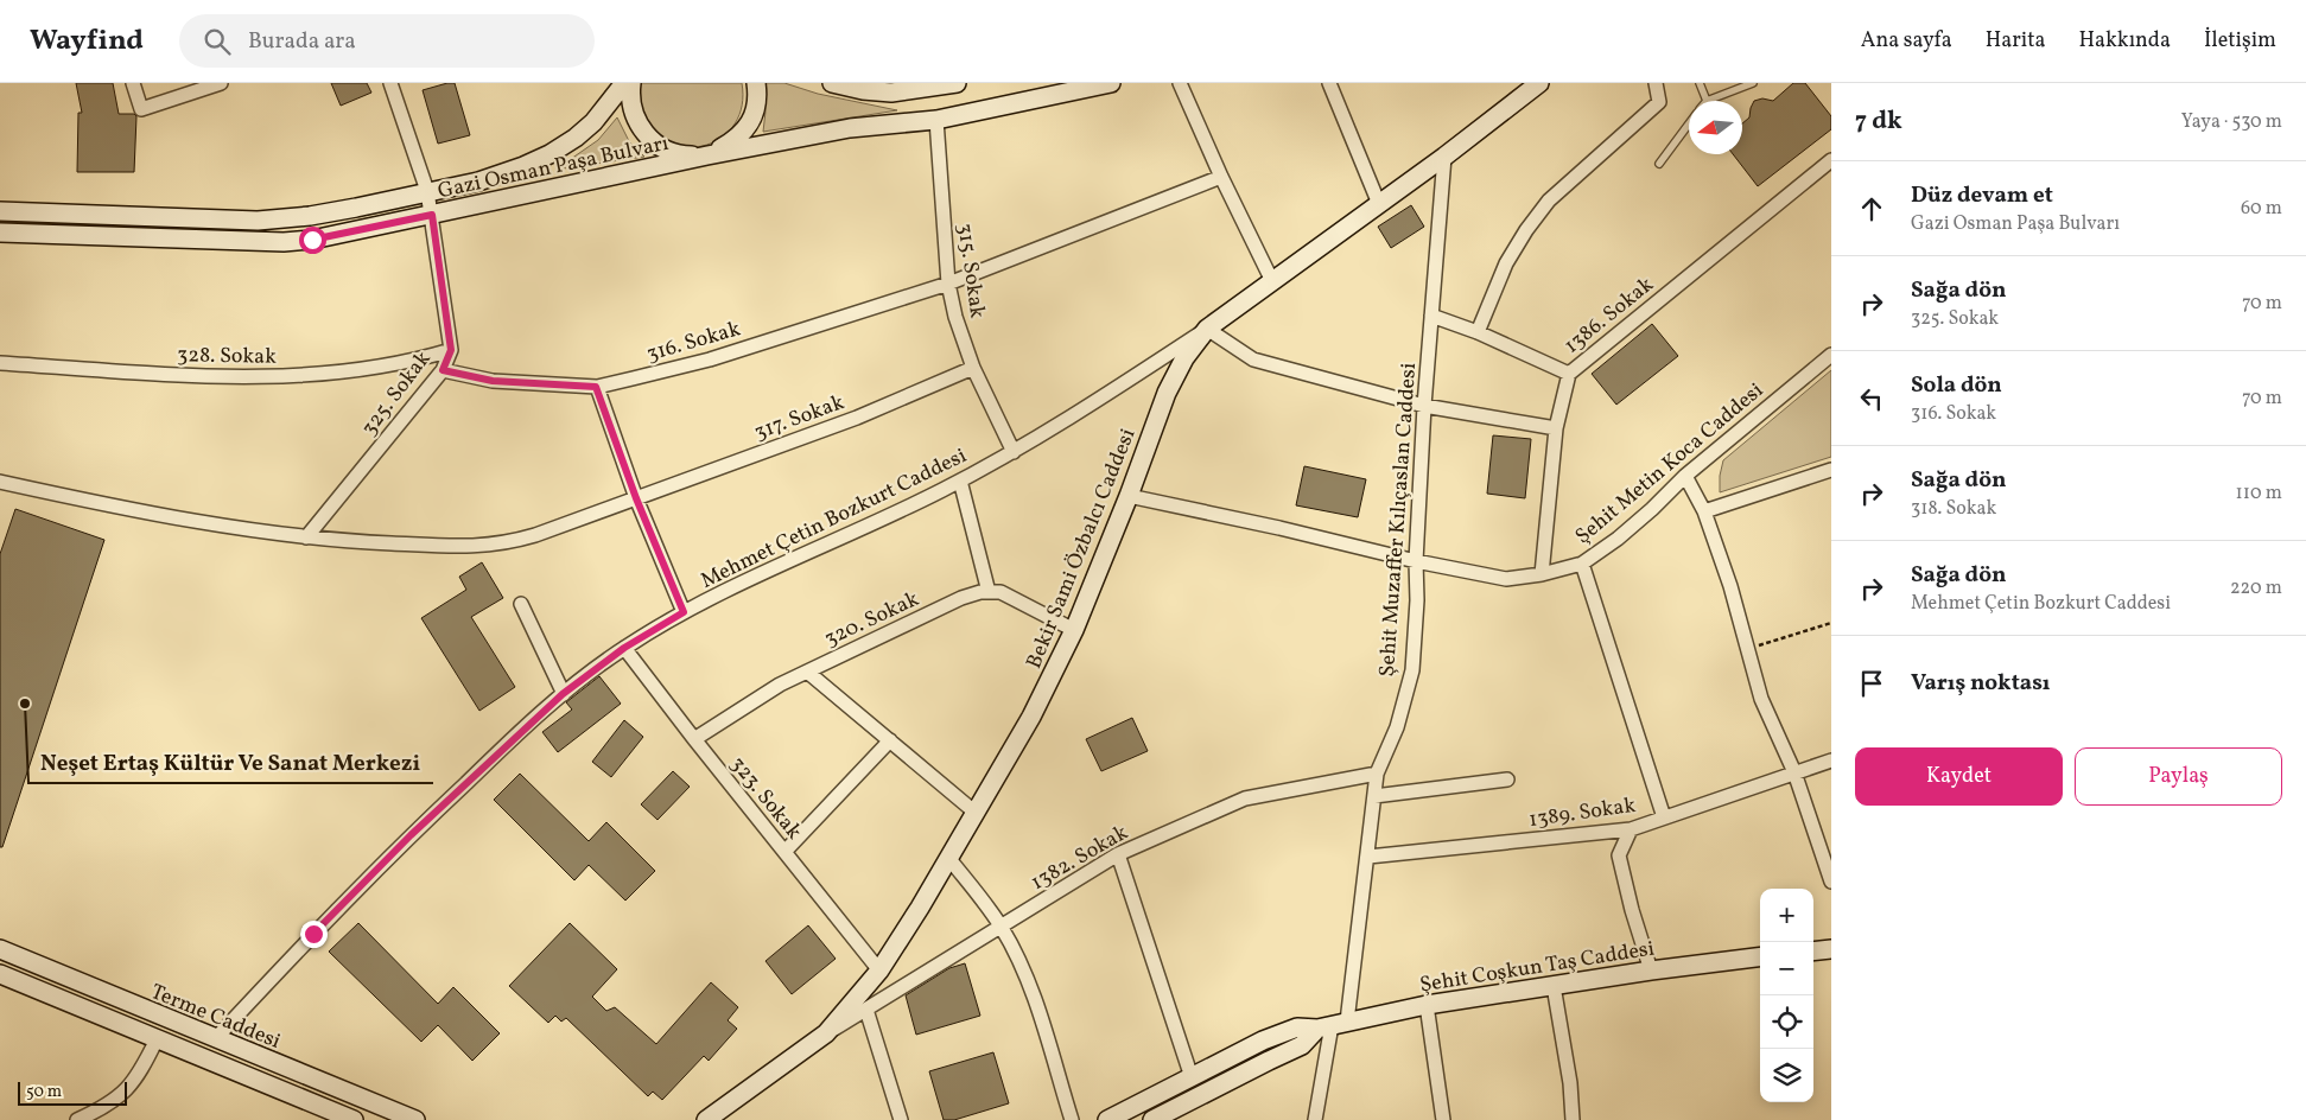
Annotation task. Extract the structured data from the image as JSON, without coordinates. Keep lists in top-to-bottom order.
{
  "streets": {
    "main road": [
      "Gazi Osman Paşa Bulvarı",
      "Bekir Sami Özbalcı Caddesi",
      "Şehit Coşkun Taş Caddesi",
      "Terme Caddesi"
    ],
    "street": [
      "315. Sokak",
      "1386. Sokak",
      "316. Sokak",
      "328. Sokak",
      "325. Sokak",
      "317. Sokak",
      "Şehit Metin Koca Caddesi",
      "Mehmet Çetin Bozkurt Caddesi",
      "Şehit Muzaffer Kılıçaslan Caddesi",
      "320. Sokak",
      "323. Sokak",
      "1389. Sokak",
      "1382. Sokak"
    ]
  },
  "crossings": [
    ["Gazi Osman Paşa Bulvarı", "315. Sokak"],
    ["Gazi Osman Paşa Bulvarı", "325. Sokak"],
    ["315. Sokak", "316. Sokak"],
    ["315. Sokak", "317. Sokak"],
    ["315. Sokak", "Mehmet Çetin Bozkurt Caddesi"],
    ["1386. Sokak", "Şehit Metin Koca Caddesi"],
    ["316. Sokak", "325. Sokak"],
    ["328. Sokak", "325. Sokak"],
    ["325. Sokak", "317. Sokak"],
    ["Şehit Metin Koca Caddesi", "Şehit Muzaffer Kılıçaslan Caddesi"],
    ["Şehit Metin Koca Caddesi", "Bekir Sami Özbalcı Caddesi"],
    ["Mehmet Çetin Bozkurt Caddesi", "Bekir Sami Özbalcı Caddesi"],
    ["Mehmet Çetin Bozkurt Caddesi", "323. Sokak"],
    ["Mehmet Çetin Bozkurt Caddesi", "Terme Caddesi"],
    ["Şehit Muzaffer Kılıçaslan Caddesi", "Bekir Sami Özbalcı Caddesi"],
    ["Şehit Muzaffer Kılıçaslan Caddesi", "1389. Sokak"],
    ["Şehit Muzaffer Kılıçaslan Caddesi", "1382. Sokak"],
    ["Şehit Muzaffer Kılıçaslan Caddesi", "Şehit Coşkun Taş Caddesi"],
    ["Bekir Sami Özbalcı Caddesi", "320. Sokak"],
    ["Bekir Sami Özbalcı Caddesi", "323. Sokak"],
    ["Bekir Sami Özbalcı Caddesi", "1382. Sokak"],
    ["320. Sokak", "323. Sokak"]
  ],
  "places": ["Neşet Ertaş Kültür Ve Sanat Merkezi"],
  "scale_bar": "50 m",
  "north": "left",
  "page": {
    "header": "Wayfind",
    "search": "Burada ara",
    "nav": [
      "Ana sayfa",
      "Harita",
      "Hakkında",
      "İletişim"
    ],
    "heading": ["7 dk", "Yaya · 530 m"],
    "list": [
      ["Düz devam et", "Gazi Osman Paşa Bulvarı", "60 m"],
      ["Sağa dön", "325. Sokak", "70 m"],
      ["Sola dön", "316. Sokak", "70 m"],
      ["Sağa dön", "318. Sokak", "110 m"],
      ["Sağa dön", "Mehmet Çetin Bozkurt Caddesi", "220 m"],
      "Varış noktası"
    ],
    "buttons": ["Kaydet", "Paylaş"],
    "map_buttons": ["+", "−"],
    "scale": "50 m"
  }
}
